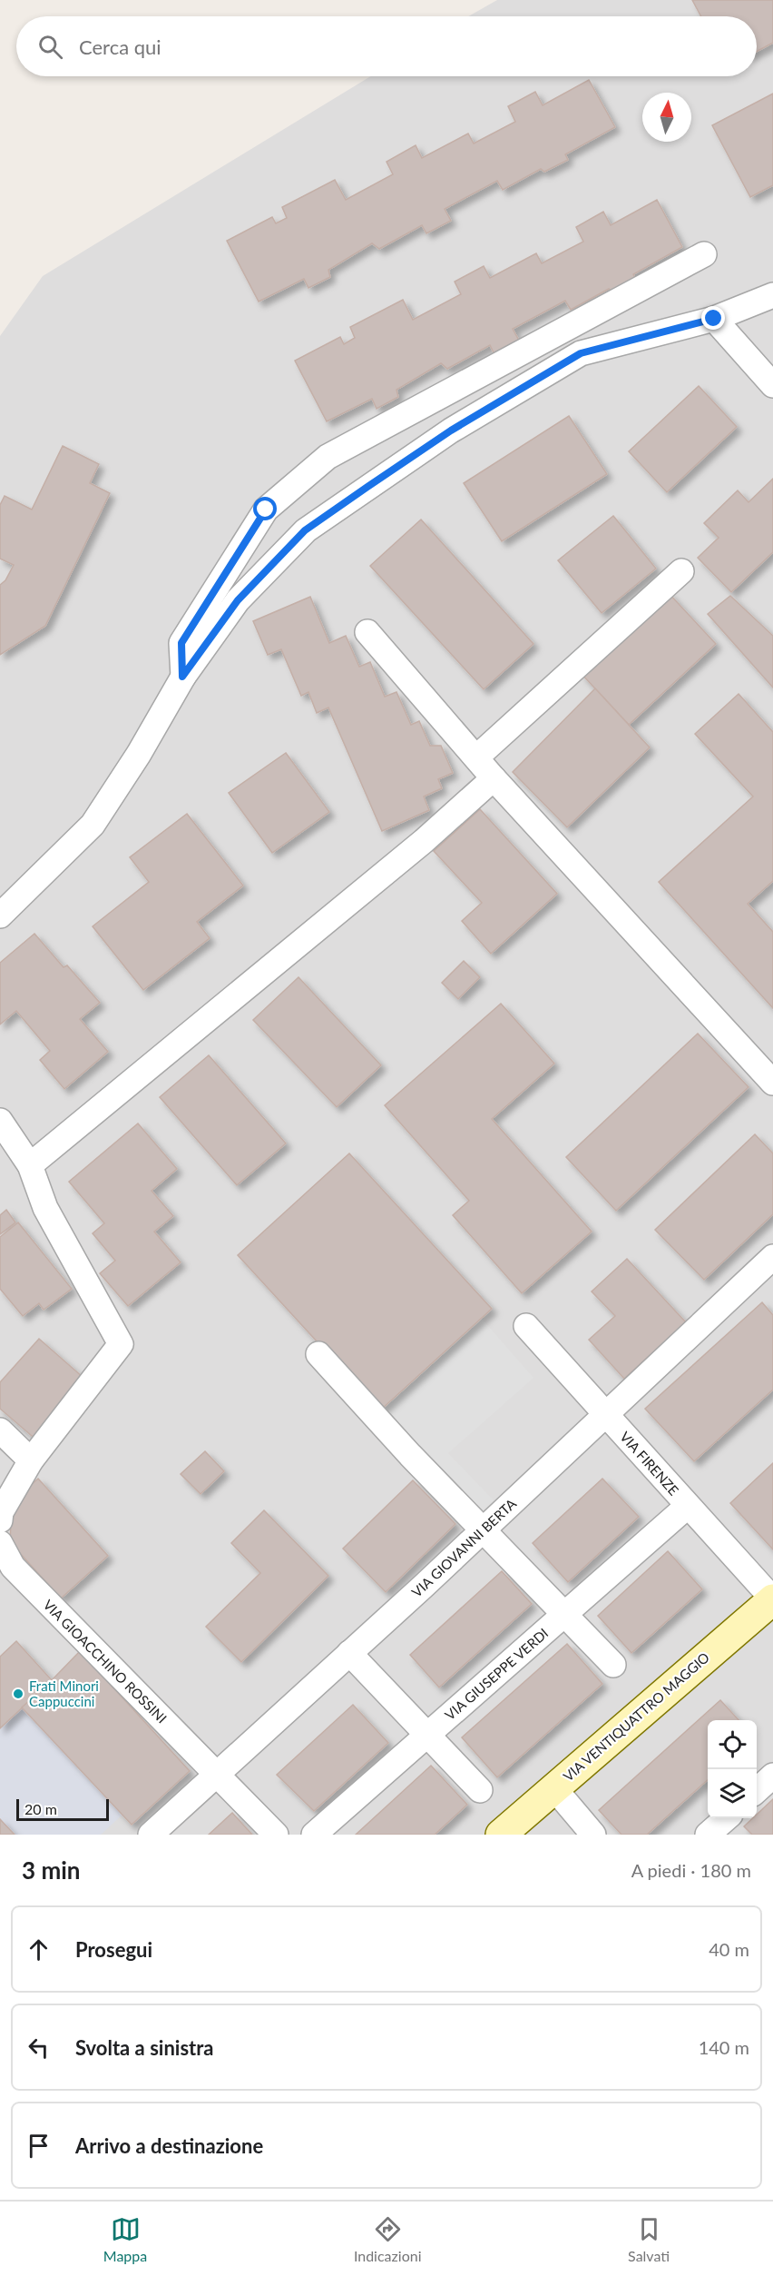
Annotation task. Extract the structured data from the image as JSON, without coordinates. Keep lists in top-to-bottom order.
{
  "streets": {
    "main road": ["VIA VENTIQUATTRO MAGGIO"],
    "street": [
      "VIA FIRENZE",
      "VIA GIOVANNI BERTA",
      "VIA GIOACCHINO ROSSINI",
      "VIA GIUSEPPE VERDI"
    ]
  },
  "crossings": [
    ["VIA FIRENZE", "VIA GIOVANNI BERTA"],
    ["VIA FIRENZE", "VIA GIUSEPPE VERDI"],
    ["VIA FIRENZE", "VIA VENTIQUATTRO MAGGIO"],
    ["VIA GIOVANNI BERTA", "VIA GIOACCHINO ROSSINI"]
  ],
  "places": ["Frati Minori Cappuccini"],
  "scale_bar": "20 m",
  "north": "top",
  "page": {
    "search": "Cerca qui",
    "scale": "20 m",
    "heading": ["3 min", "A piedi · 180 m"],
    "list": [
      ["Prosegui", "40 m"],
      ["Svolta a sinistra", "140 m"],
      "Arrivo a destinazione"
    ],
    "nav": ["Mappa", "Indicazioni", "Salvati"]
  }
}
